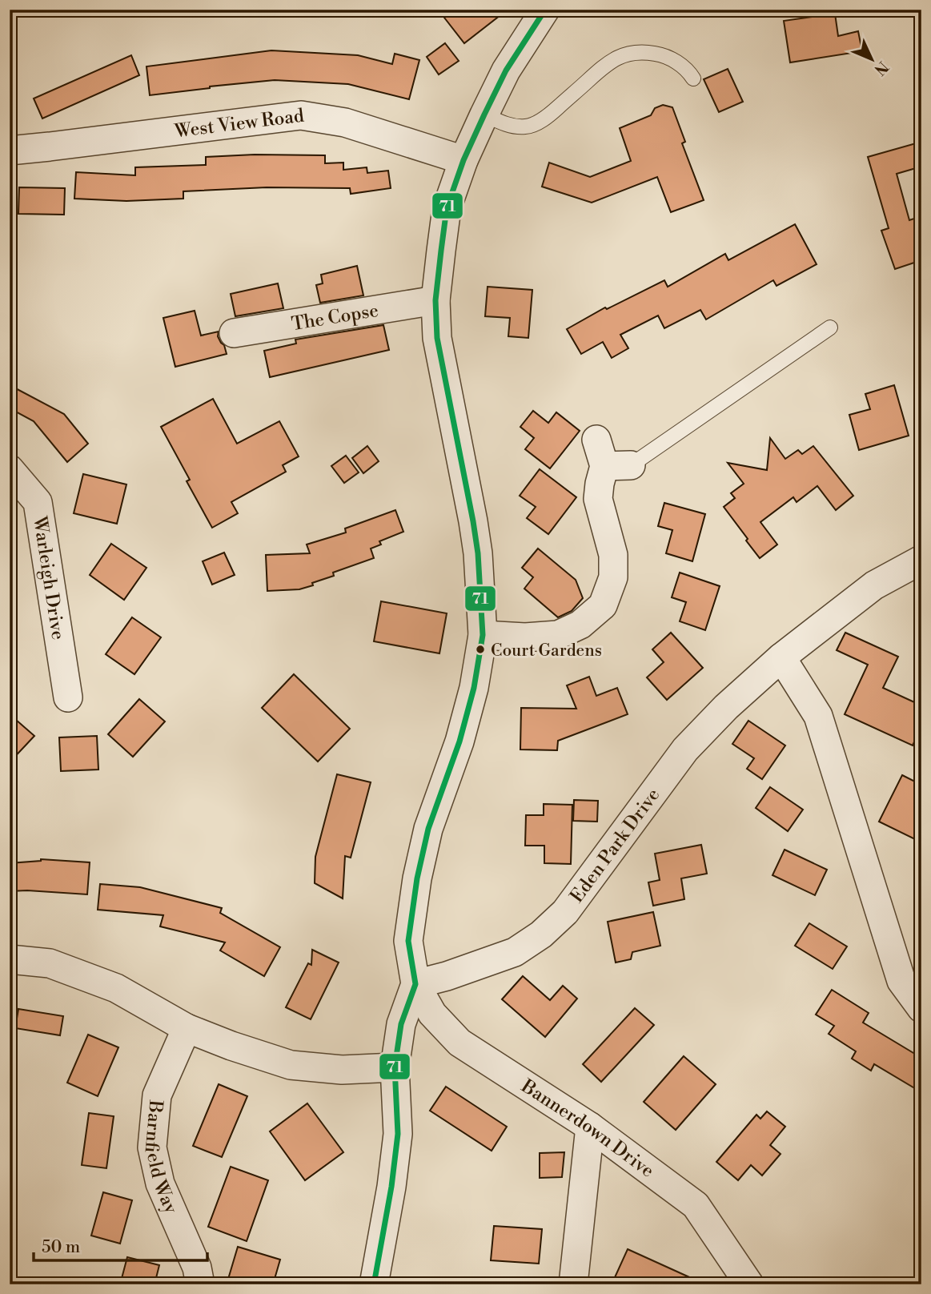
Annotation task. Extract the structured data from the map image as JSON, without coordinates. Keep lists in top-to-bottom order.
{
  "streets": {
    "street": [
      "West View Road",
      "The Copse",
      "Warleigh Drive",
      "Eden Park Drive",
      "Bannerdown Drive",
      "Barnfield Way"
    ]
  },
  "crossings": [
    ["Eden Park Drive", "Bannerdown Drive"]
  ],
  "places": ["Court Gardens"],
  "lines": ["transit line 71"],
  "scale_bar": "50 m",
  "north": "bottom right"
}
